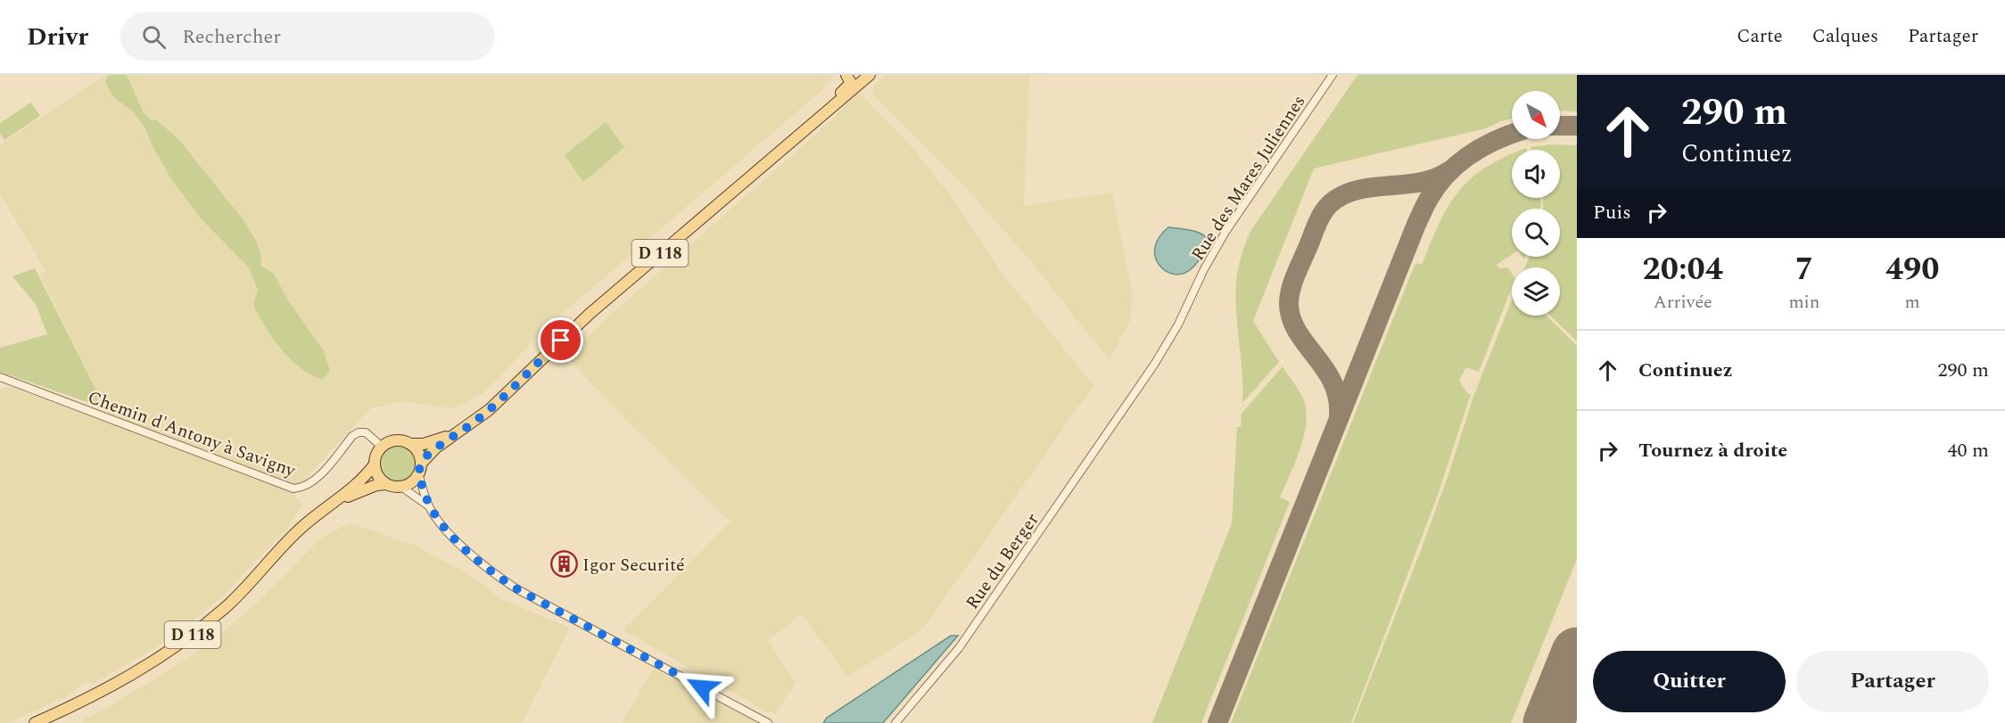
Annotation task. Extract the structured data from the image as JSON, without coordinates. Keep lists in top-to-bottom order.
{
  "streets": {
    "main road": ["D 118"],
    "street": ["Rue des Mares Juliennes", "Chemin d'Antony à Savigny", "Rue du Berger"]
  },
  "crossings": [
    ["Rue des Mares Juliennes", "Rue du Berger"],
    ["D 118", "Chemin d'Antony à Savigny"]
  ],
  "places": {
    "building": ["Igor Securité"]
  },
  "north": "bottom right",
  "page": {
    "header": "Drivr",
    "search": "Rechercher",
    "nav": ["Carte", "Calques", "Partager"],
    "turn": ["290 m", "Continuez"],
    "then": "Puis",
    "eta": [
      "20:04",
      "Arrivée",
      "7",
      "min",
      "490",
      "m"
    ],
    "list": [
      {
        "name": "Continuez",
        "value": "290 m"
      },
      {
        "name": "Tournez à droite",
        "value": "40 m"
      }
    ],
    "buttons": ["Quitter", "Partager"]
  }
}
